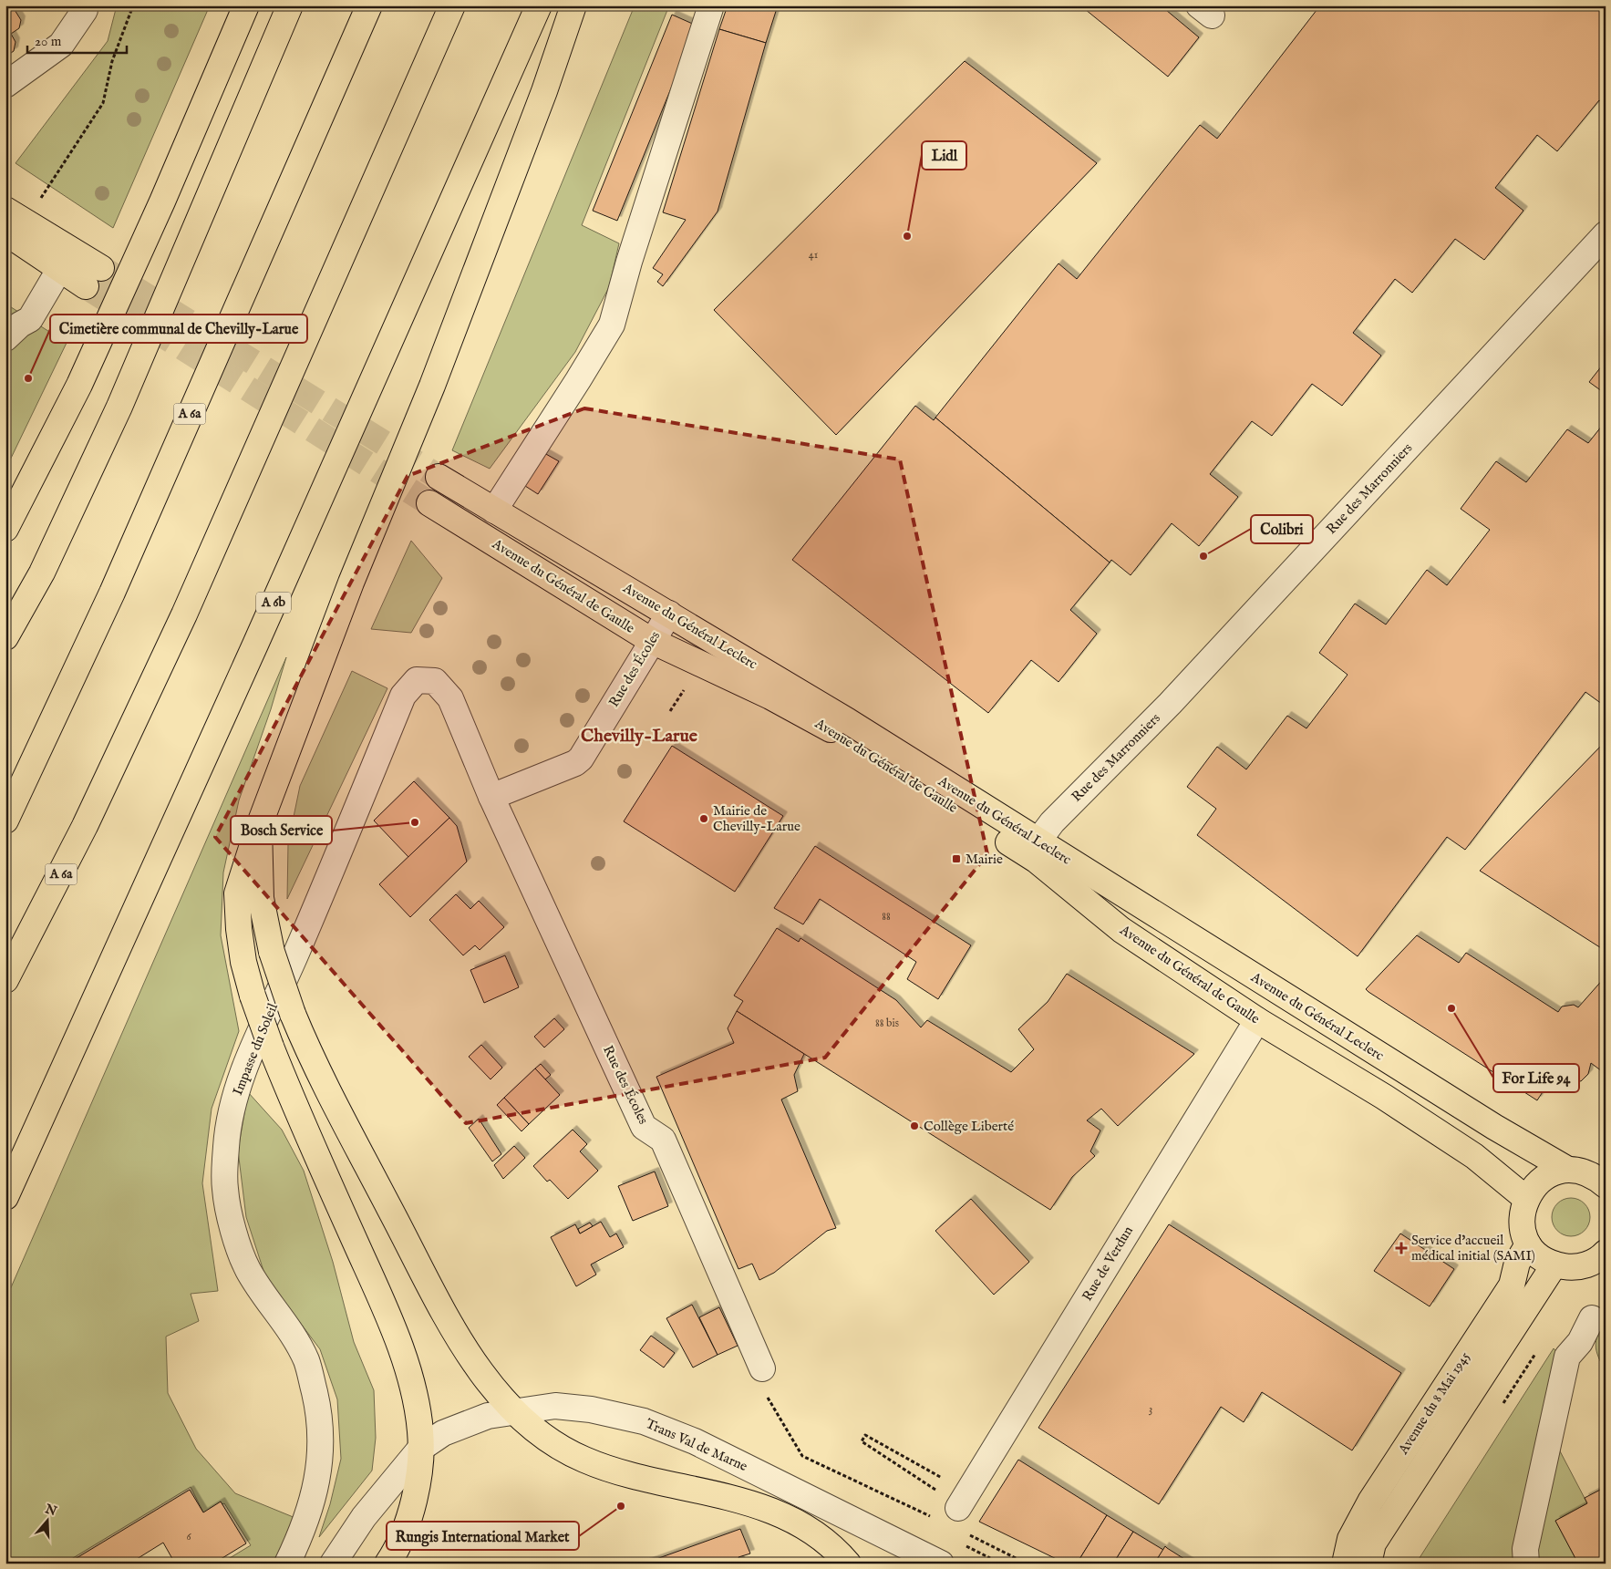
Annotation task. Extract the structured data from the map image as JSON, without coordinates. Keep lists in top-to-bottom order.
{
  "streets": {
    "main road": [
      "A 6a",
      "Avenue du Général de Gaulle",
      "A 6b",
      "Avenue du Général Leclerc",
      "Avenue du 8 Mai 1945"
    ],
    "street": [
      "Rue des Marronniers",
      "Rue des Écoles",
      "Impasse du Soleil",
      "Rue de Verdun",
      "Trans Val de Marne"
    ]
  },
  "crossings": [
    ["Rue des Marronniers", "Avenue du Général Leclerc"],
    ["Avenue du Général de Gaulle", "Rue des Écoles"],
    ["Avenue du Général de Gaulle", "Rue de Verdun"],
    ["Avenue du Général Leclerc", "Rue des Écoles"],
    ["Rue des Écoles", "Impasse du Soleil"]
  ],
  "districts": ["Chevilly-Larue"],
  "places": {
    "other": [
      "Lidl",
      "Cimetière communal de Chevilly-Larue",
      "Colibri",
      "Mairie de Chevilly-Larue",
      "Bosch Service",
      "For Life 94",
      "Collège Liberté",
      "Rungis International Market"
    ],
    "transit": ["Mairie"],
    "health": ["Service d'accueil médical initial (SAMI)"]
  },
  "house_numbers": [
    "41",
    "88",
    "88 bis",
    "3",
    "6"
  ],
  "scale_bar": "20 m",
  "north": "top"
}
